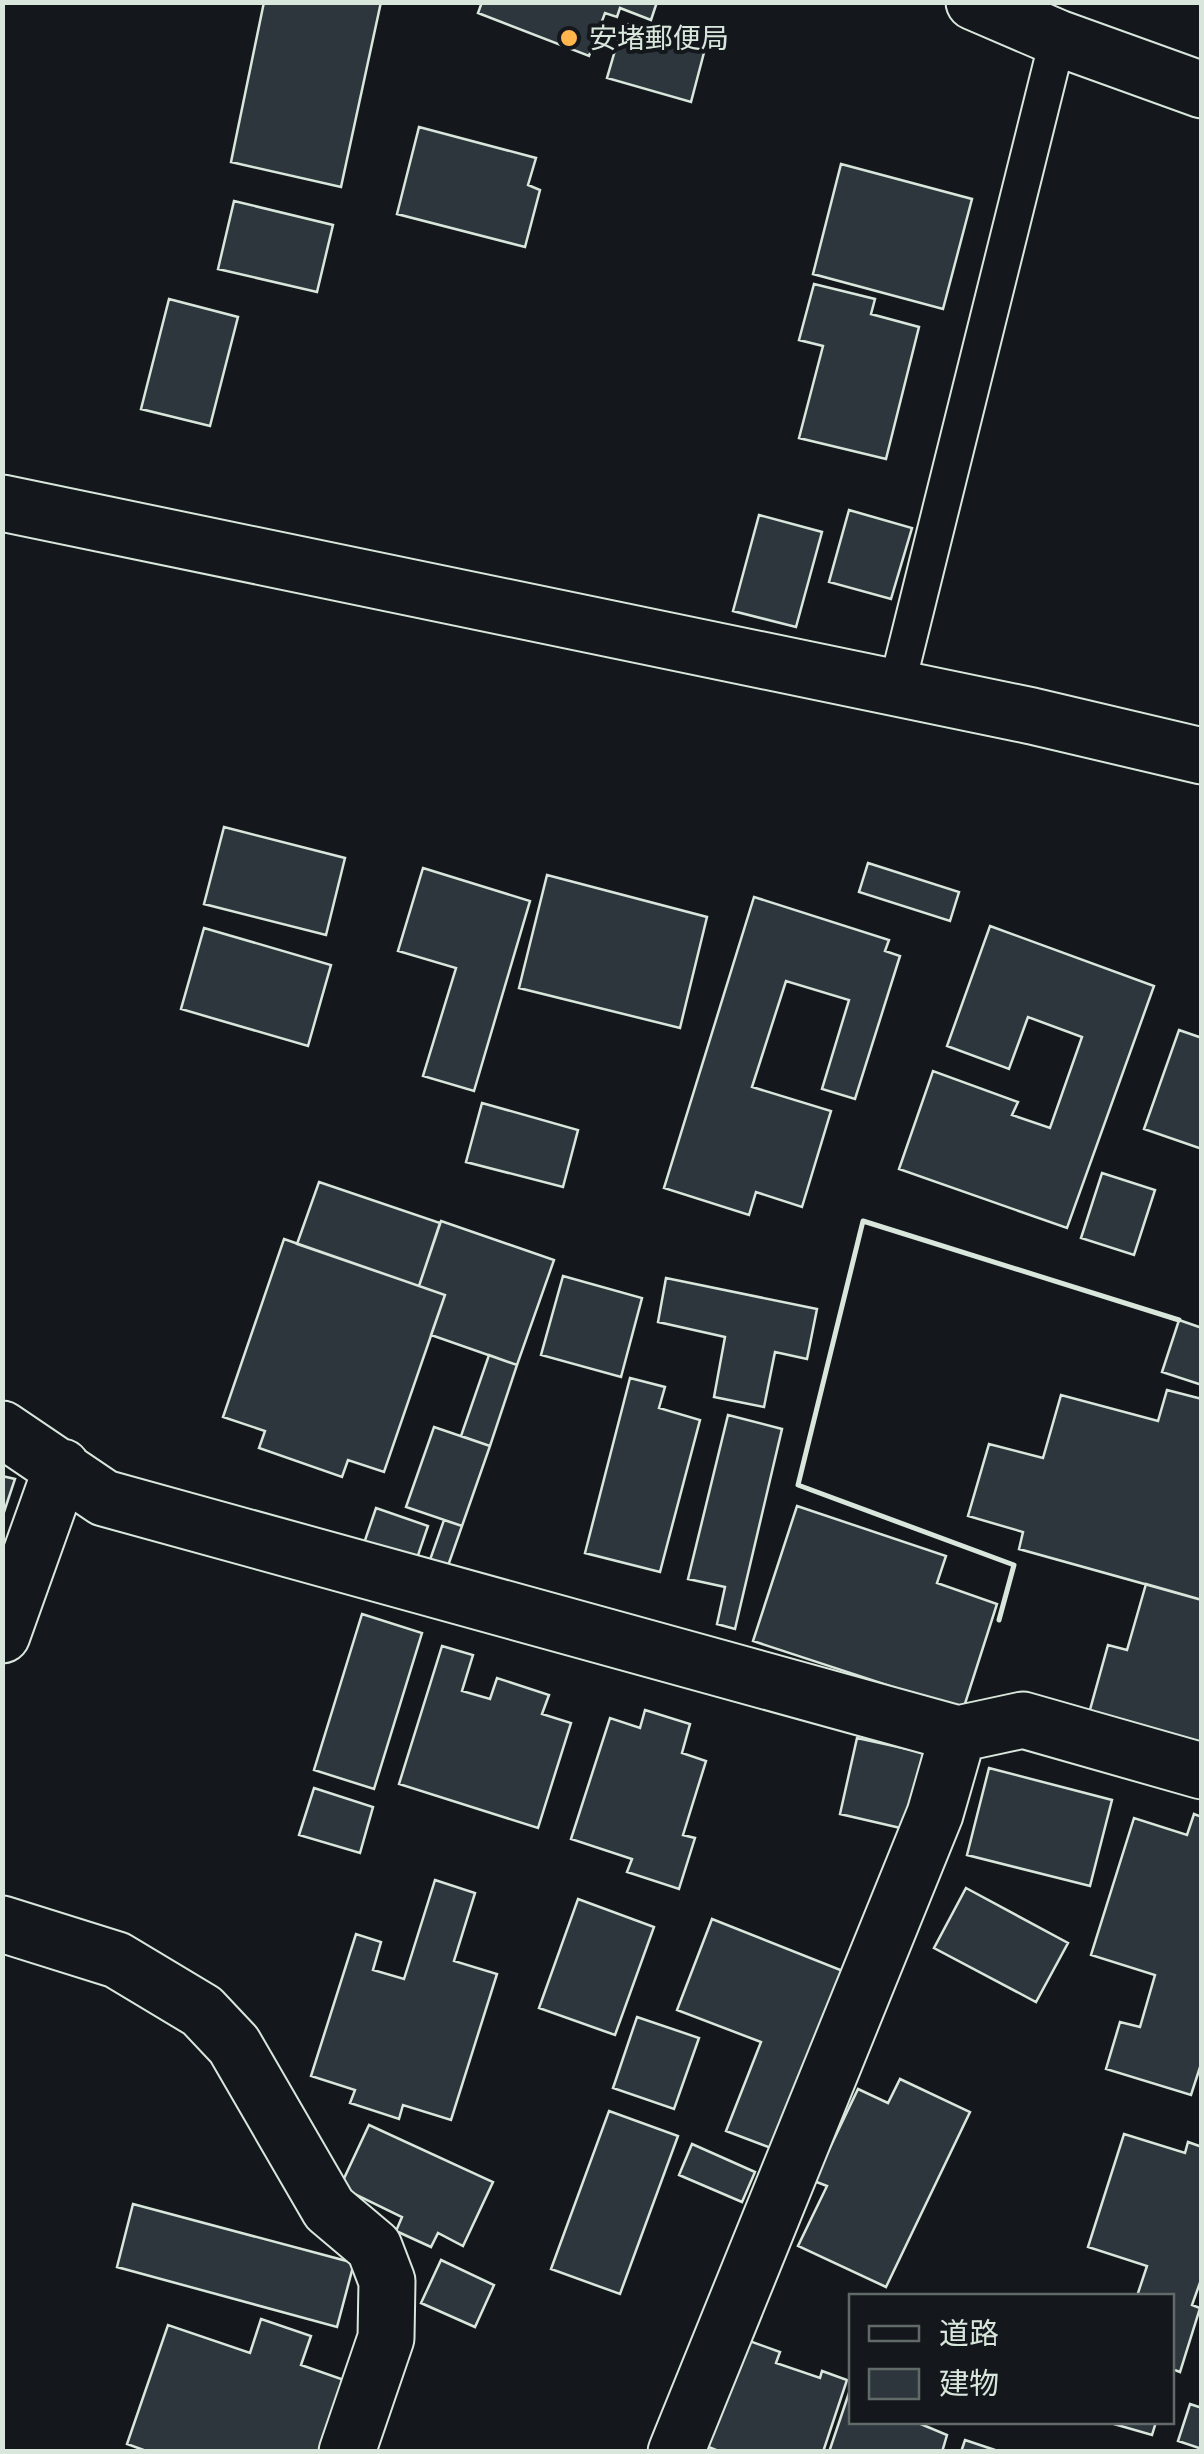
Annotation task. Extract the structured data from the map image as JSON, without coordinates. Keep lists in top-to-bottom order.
{
  "places": ["安堵郵便局"],
  "legend": ["道路", "建物"]
}
